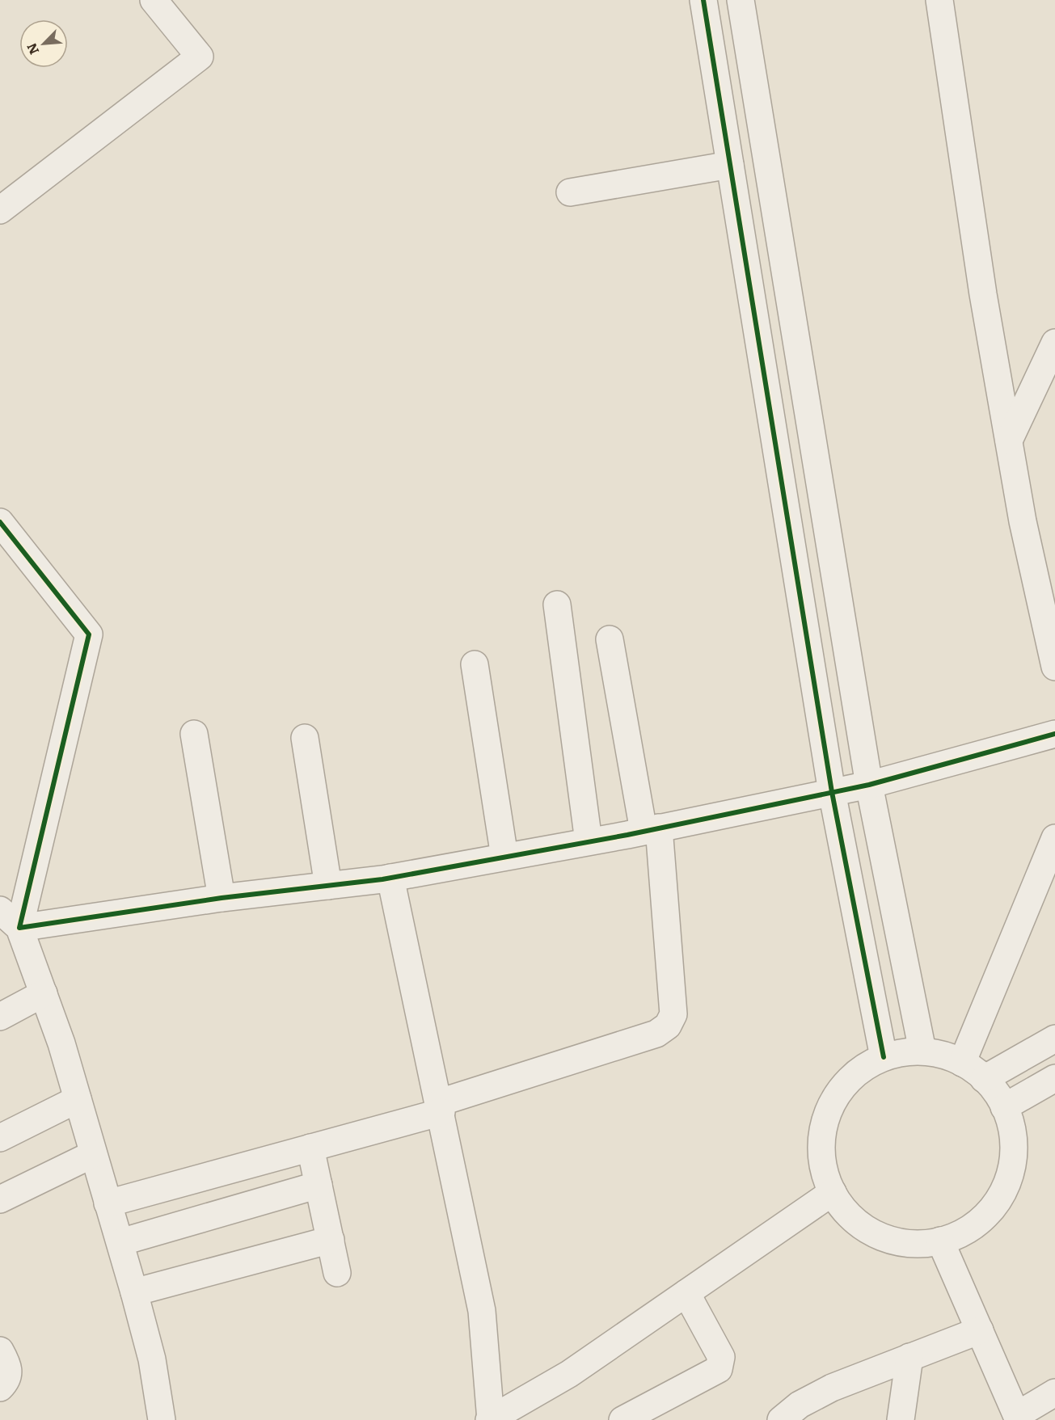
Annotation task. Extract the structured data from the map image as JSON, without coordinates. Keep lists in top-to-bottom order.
{
  "north": "bottom left"
}
